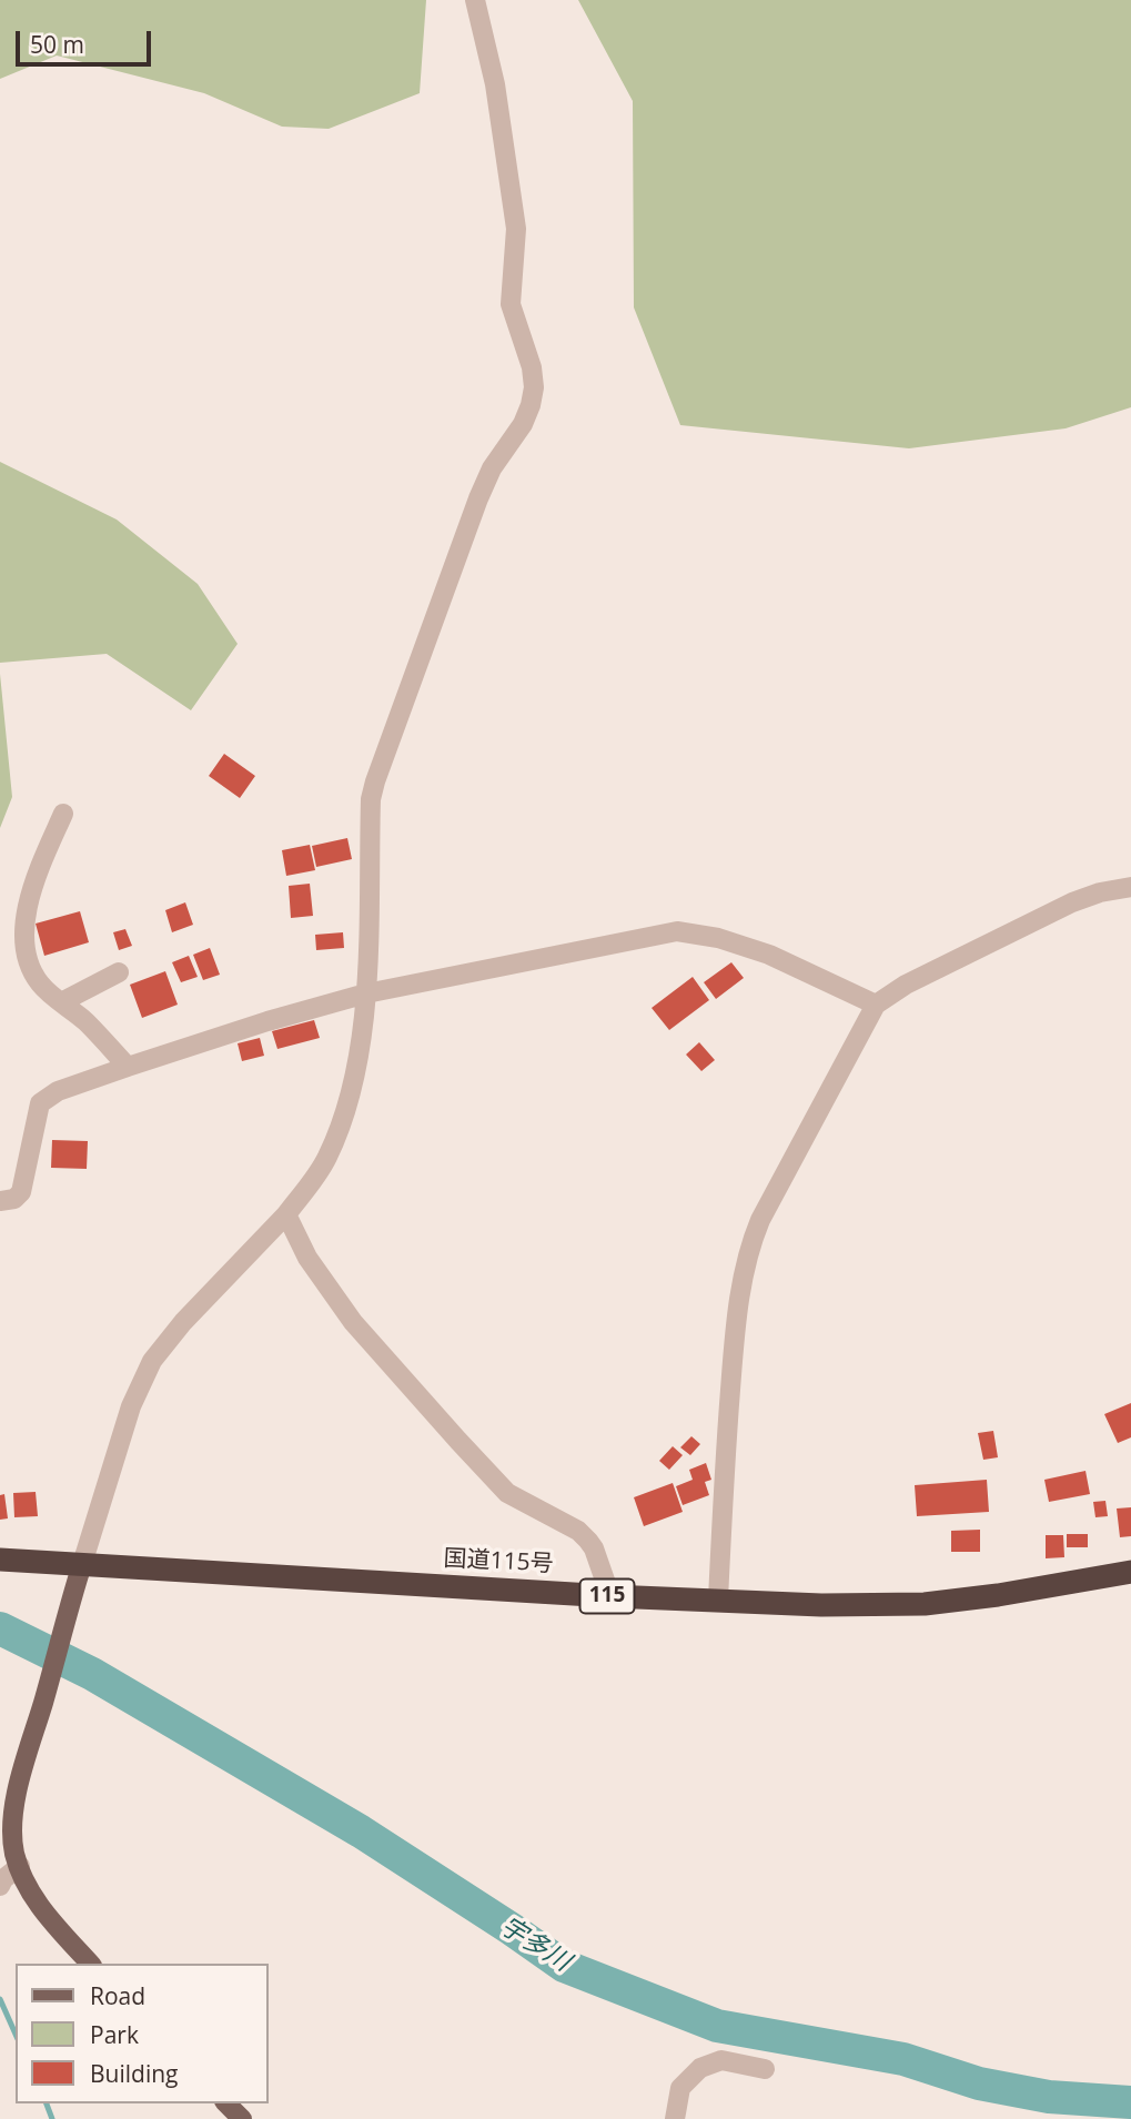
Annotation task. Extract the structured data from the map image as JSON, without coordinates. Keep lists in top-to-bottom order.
{
  "streets": {
    "highway": ["国道115号", "115"]
  },
  "water": ["宇多川"],
  "legend": ["Road", "Park", "Building"],
  "scale_bar": "50 m"
}
